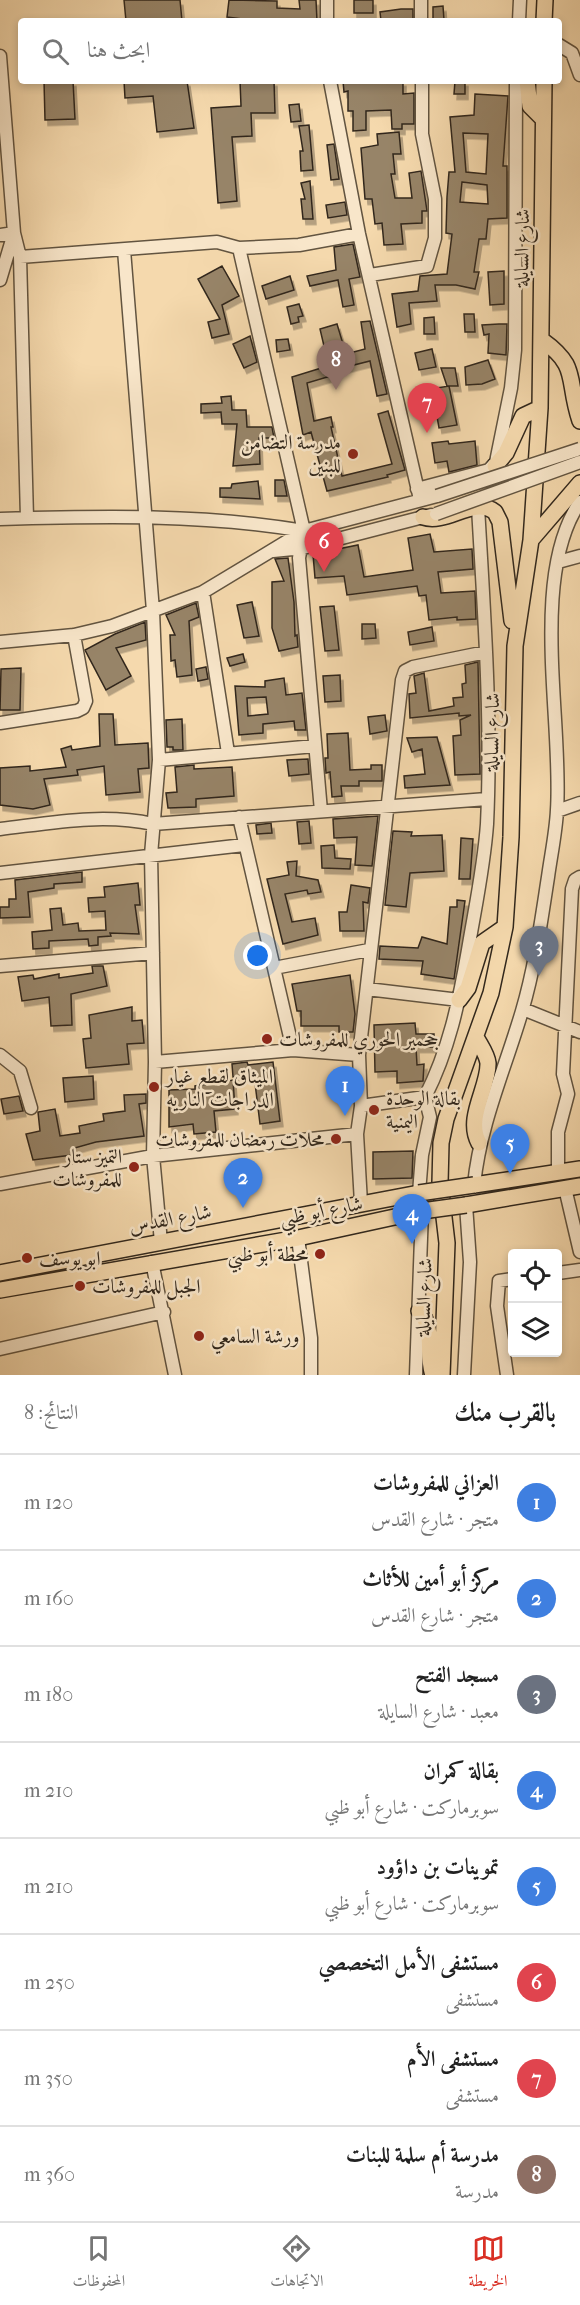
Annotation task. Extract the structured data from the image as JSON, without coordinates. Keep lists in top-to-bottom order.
{
  "streets": {
    "main road": ["شارع السايلة", "شارع أبو ظبي", "شارع القدس"]
  },
  "places": [
    "مدرسة التضامن للبنين",
    "جحمير الحوري للمفروشات",
    "الميثاق لقطع غيار الدراجات الناريه",
    "بقالة الوحدة اليمنية",
    "محلات رمضان للمفروشات",
    "التميز ستار للمفروشات",
    "محطة أبو ظبي",
    "ابو يوسف",
    "الجبل للمفروشات",
    "ورشة السامعي"
  ],
  "page": {
    "search": "ابحث هنا",
    "pins": [
      "8",
      "7",
      "6",
      "3",
      "1",
      "5",
      "2",
      "4"
    ],
    "heading": ["بالقرب منك", "النتائج: 8"],
    "list": [
      {
        "mark": "1",
        "name": "العزاني للمفروشات",
        "note": "متجر · شارع القدس",
        "value": "120 m"
      },
      {
        "mark": "2",
        "name": "مركز أبو أمين للأثاث",
        "note": "متجر · شارع القدس",
        "value": "160 m"
      },
      {
        "mark": "3",
        "name": "مسجد الفتح",
        "note": "معبد · شارع السايلة",
        "value": "180 m"
      },
      {
        "mark": "4",
        "name": "بقالة كمران",
        "note": "سوبرماركت · شارع أبو ظبي",
        "value": "210 m"
      },
      {
        "mark": "5",
        "name": "تموينات بن داؤود",
        "note": "سوبرماركت · شارع أبو ظبي",
        "value": "210 m"
      },
      {
        "mark": "6",
        "name": "مستشفى الأمل التخصصي",
        "note": "مستشفى",
        "value": "250 m"
      },
      {
        "mark": "7",
        "name": "مستشفى الأم",
        "note": "مستشفى",
        "value": "350 m"
      },
      {
        "mark": "8",
        "name": "مدرسة أم سلمة للبنات",
        "note": "مدرسة",
        "value": "360 m"
      }
    ],
    "nav": ["الخريطة", "الاتجاهات", "المحفوظات"]
  }
}
